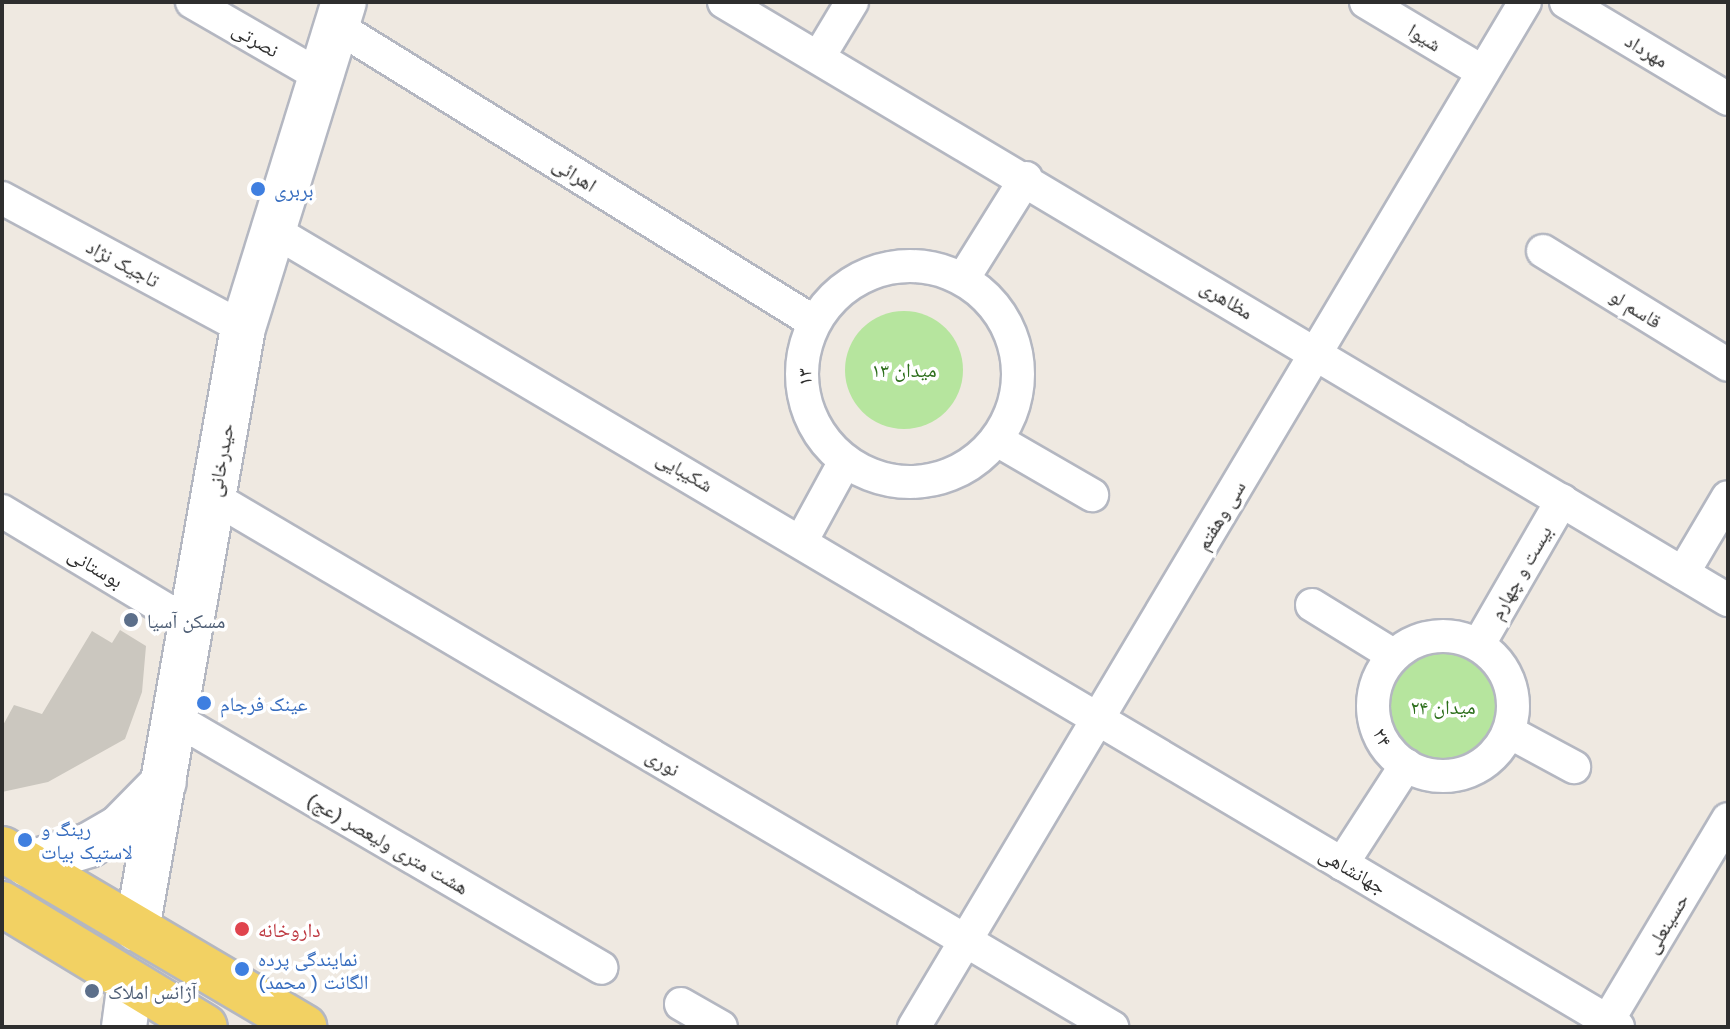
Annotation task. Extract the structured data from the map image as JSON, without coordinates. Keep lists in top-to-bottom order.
{
  "streets": {
    "main road": ["حیدرخانی"],
    "street": [
      "شیوا",
      "نصرتی",
      "مهرداد",
      "اهرائی",
      "تاجیک نژاد",
      "مظاهری",
      "قاسم لو",
      "۱۳",
      "شکیبایی",
      "سی وهفتم",
      "بوستانی",
      "بیست و چهارم",
      "۲۴",
      "نوری",
      "هشت متری ولیعصر (عج)",
      "جهانشاهی",
      "حسینعلی"
    ]
  },
  "crossings": [
    ["شیوا", "سی وهفتم"],
    ["نصرتی", "حیدرخانی"],
    ["اهرائی", "۱۳"],
    ["اهرائی", "حیدرخانی"],
    ["تاجیک نژاد", "حیدرخانی"],
    ["مظاهری", "سی وهفتم"],
    ["مظاهری", "بیست و چهارم"],
    ["حیدرخانی", "شکیبایی"],
    ["حیدرخانی", "بوستانی"],
    ["حیدرخانی", "نوری"],
    ["حیدرخانی", "هشت متری ولیعصر (عج)"],
    ["شکیبایی", "سی وهفتم"],
    ["شکیبایی", "جهانشاهی"],
    ["سی وهفتم", "نوری"],
    ["سی وهفتم", "جهانشاهی"],
    ["بیست و چهارم", "۲۴"],
    ["جهانشاهی", "حسینعلی"]
  ],
  "parks": ["میدان ۱۳", "میدان ۲۴"],
  "places": [
    "بربری",
    "مسکن آسیا",
    "عینک فرجام",
    "رینگ و لاستیک بیات",
    "داروخانه",
    "نمایندگی پرده الگانت ( محمد)",
    "آژانس املاک"
  ]
}
